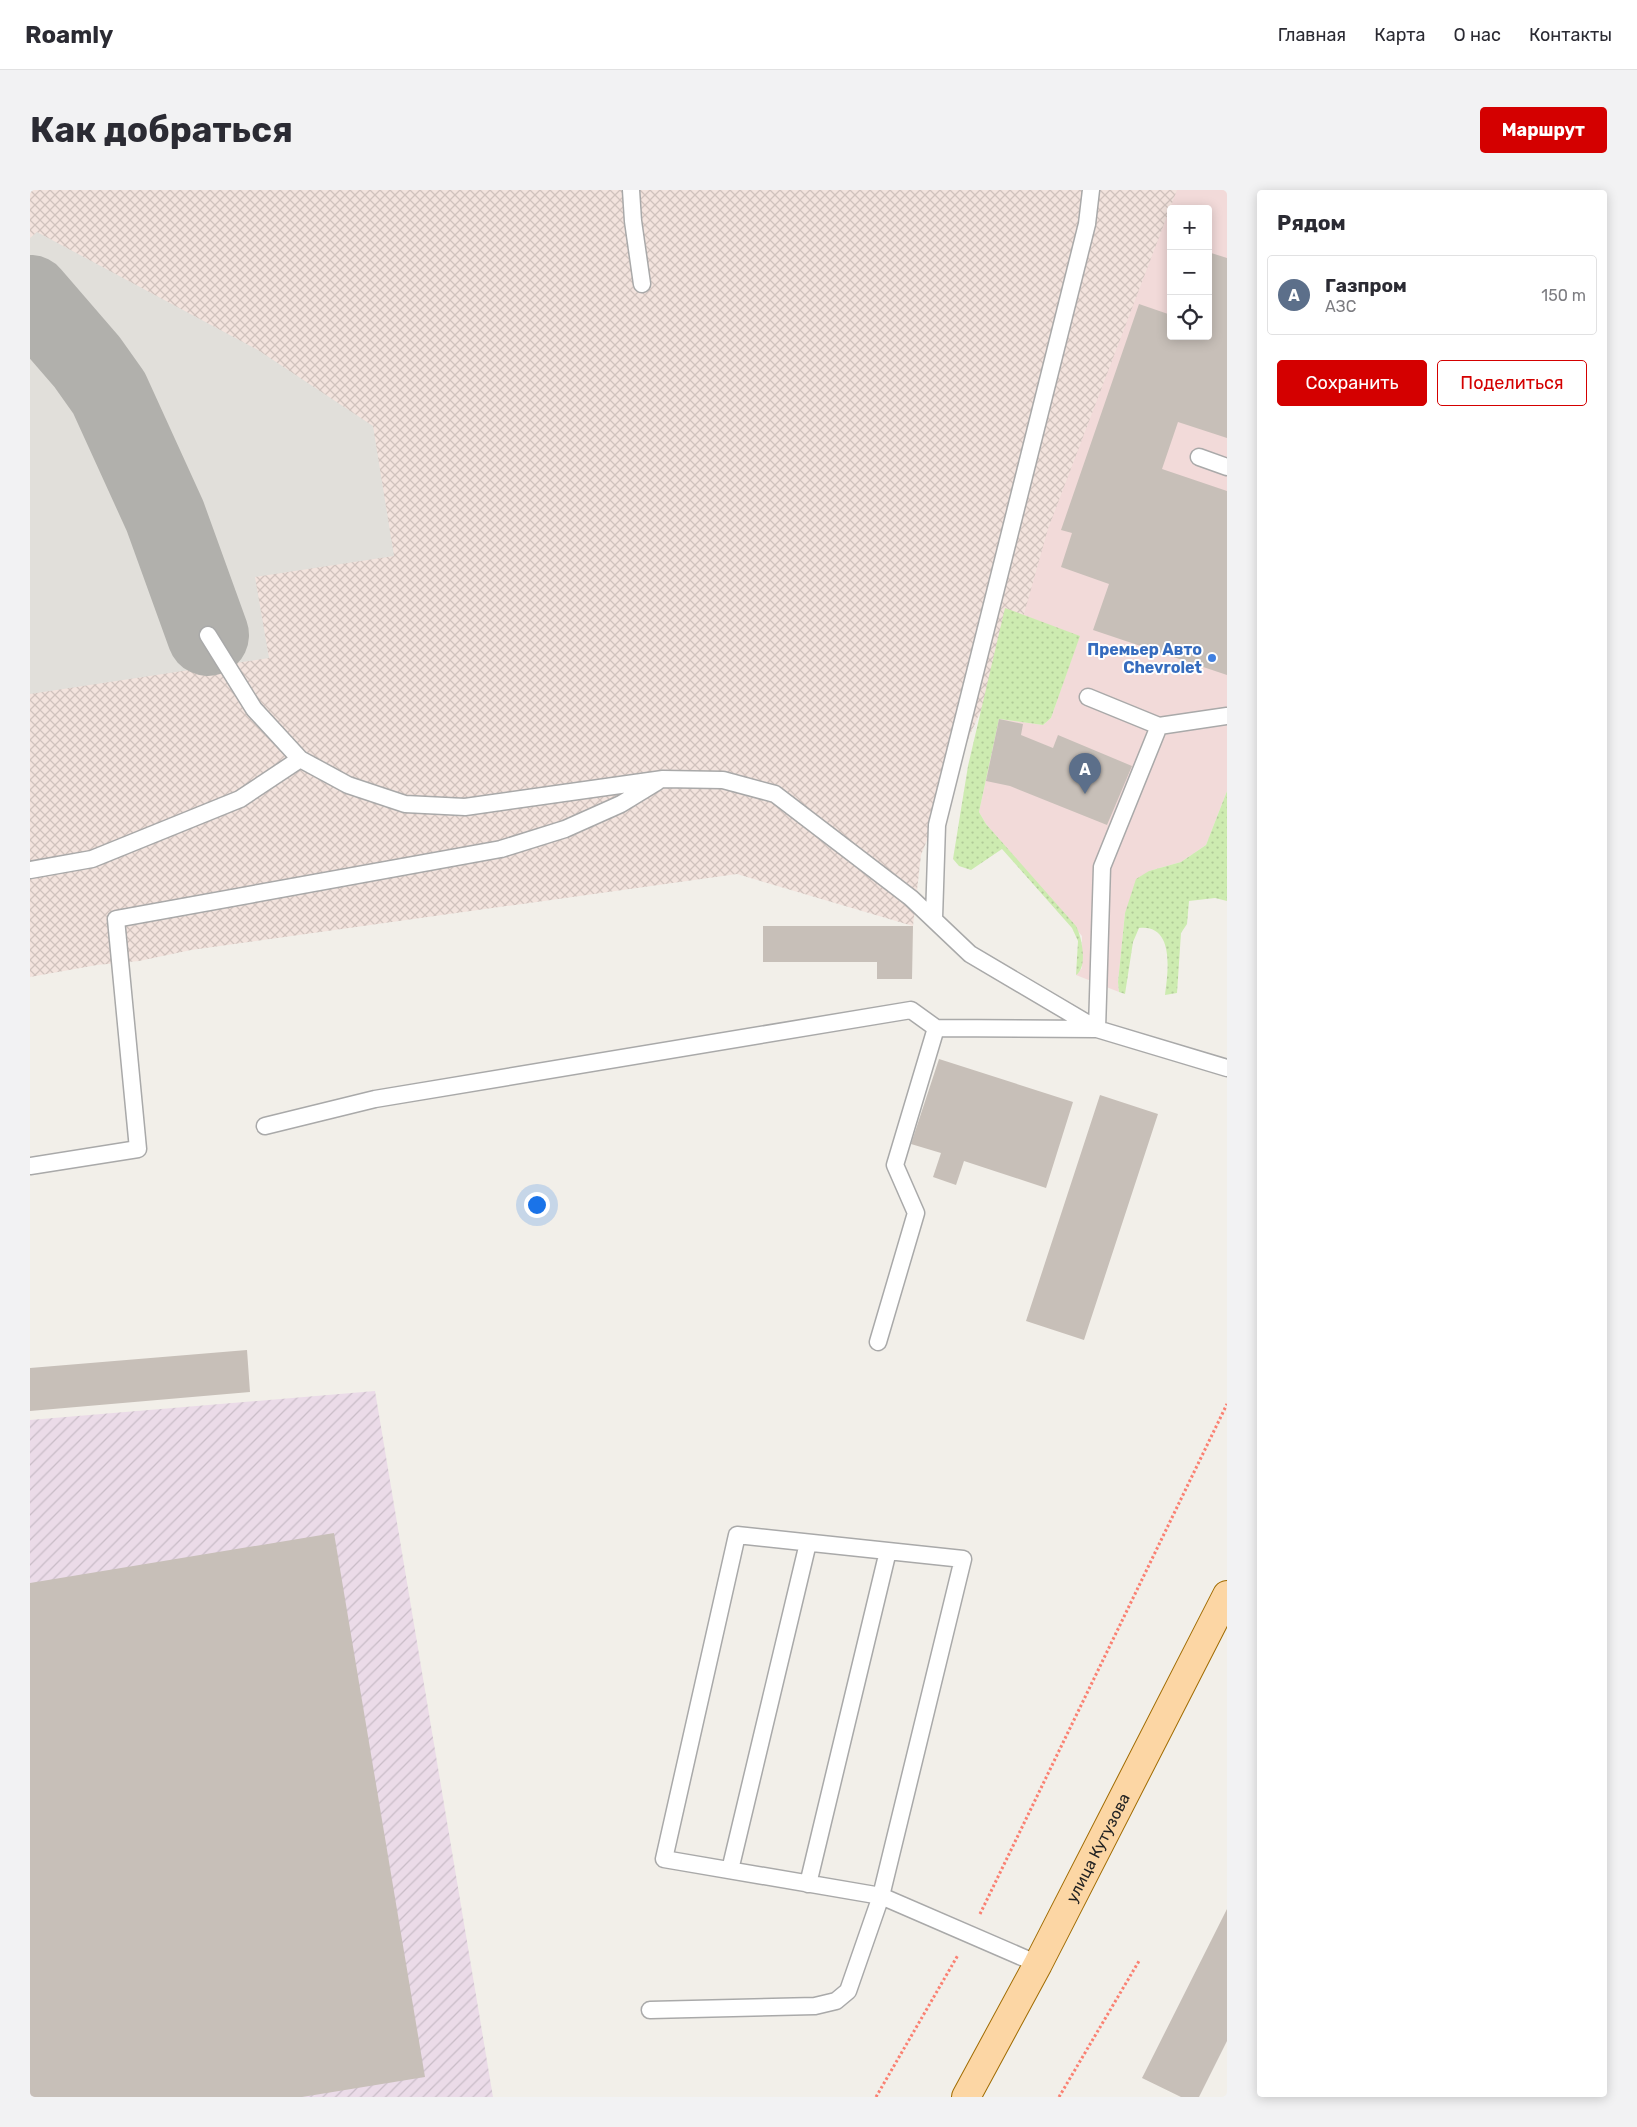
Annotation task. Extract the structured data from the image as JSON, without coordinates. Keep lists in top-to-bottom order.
{
  "streets": {
    "main road": ["улица Кутузова"]
  },
  "places": ["Премьер Авто Chevrolet"],
  "page": {
    "header": "Roamly",
    "nav": [
      "Главная",
      "Карта",
      "О нас",
      "Контакты"
    ],
    "buttons": [
      "Маршрут",
      ["Сохранить", "Поделиться"]
    ],
    "title": "Как добраться",
    "heading": "Рядом",
    "map_buttons": ["+", "−"],
    "list": [
      {
        "mark": "A",
        "name": "Газпром",
        "note": "АЗС",
        "value": "150 m"
      }
    ],
    "pins": "A"
  }
}
